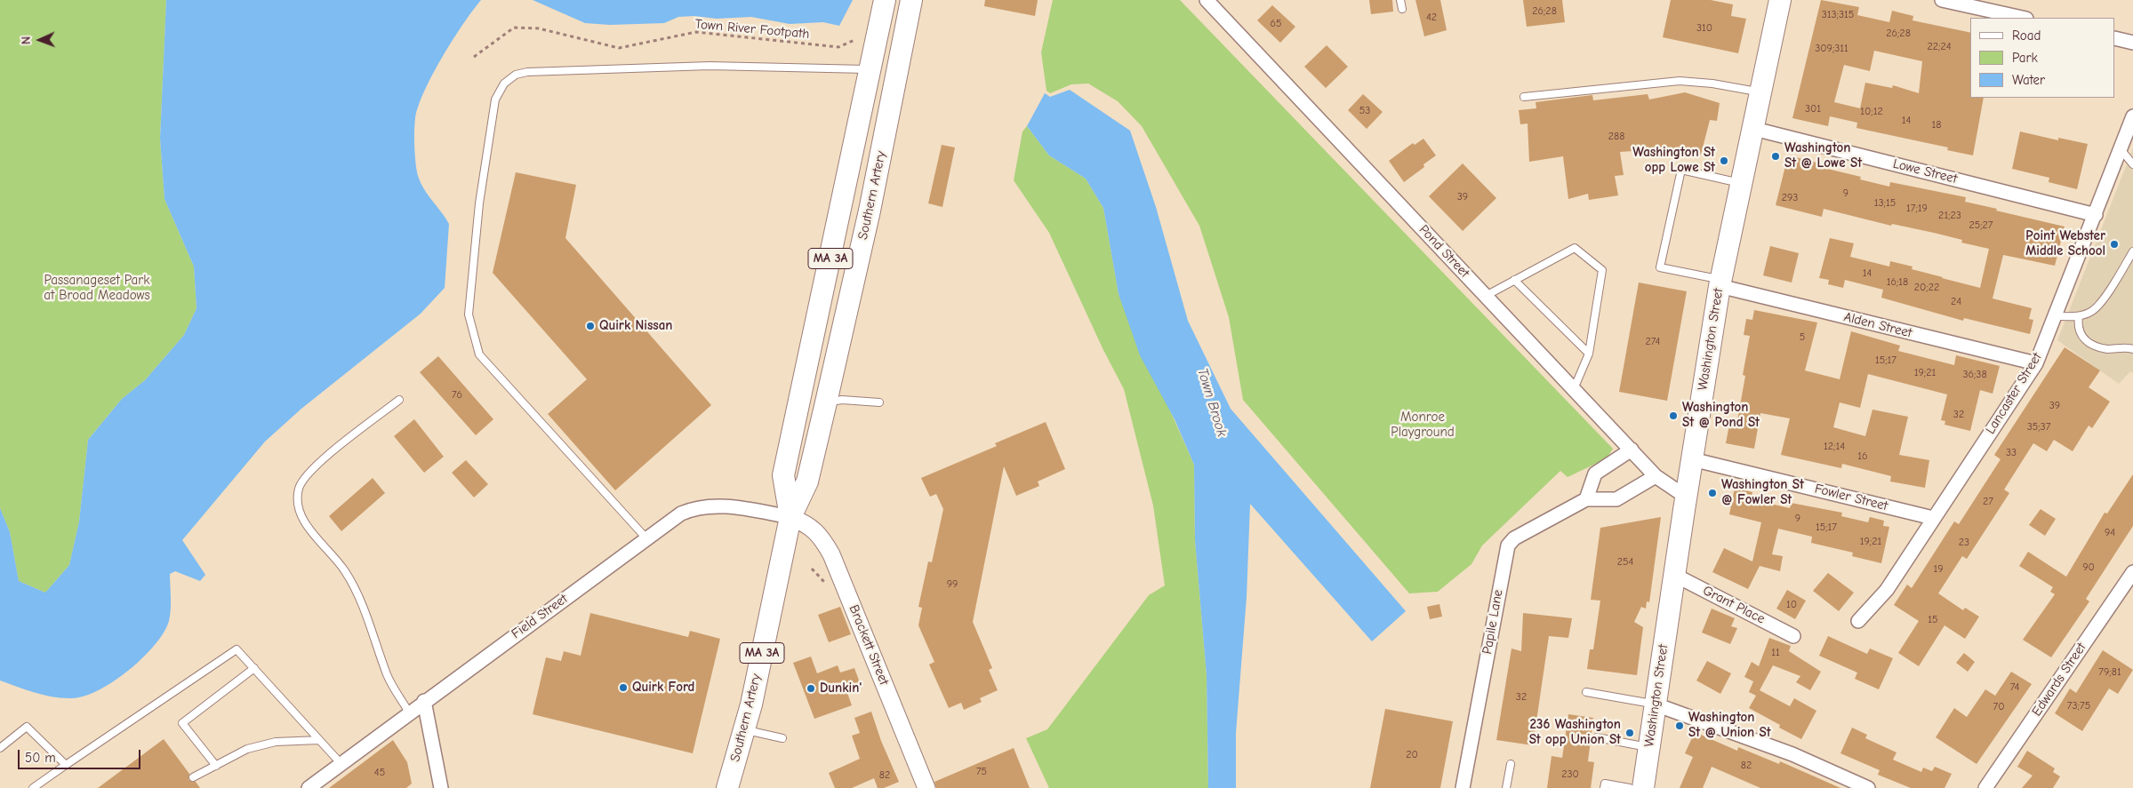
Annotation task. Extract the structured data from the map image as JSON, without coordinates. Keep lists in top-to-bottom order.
{
  "streets": {
    "main road": ["Southern Artery", "MA 3A", "Washington Street"],
    "street": [
      "Lowe Street",
      "Pond Street",
      "Alden Street",
      "Lancaster Street",
      "Fowler Street",
      "Grant Place",
      "Field Street",
      "Papile Lane",
      "Brackett Street",
      "Edwards Street"
    ],
    "path": ["Town River Footpath"]
  },
  "crossings": [
    ["Lowe Street", "Washington Street"],
    ["Lowe Street", "Lancaster Street"],
    ["Southern Artery", "Field Street"],
    ["Southern Artery", "Brackett Street"],
    ["Pond Street", "Washington Street"],
    ["Pond Street", "Papile Lane"],
    ["Alden Street", "Washington Street"],
    ["Alden Street", "Lancaster Street"],
    ["Washington Street", "Fowler Street"],
    ["Washington Street", "Grant Place"],
    ["Lancaster Street", "Fowler Street"],
    ["Field Street", "Brackett Street"]
  ],
  "water": ["Town Brook"],
  "parks": ["Passanageset Park at Broad Meadows", "Monroe Playground"],
  "places": [
    "Washington St @ Lowe St",
    "Washington St opp Lowe St",
    "Point Webster Middle School",
    "Quirk Nissan",
    "Washington St @ Pond St",
    "Washington St @ Fowler St",
    "Quirk Ford",
    "Dunkin'",
    "Washington St @ Union St",
    "236 Washington St opp Union St"
  ],
  "house_numbers": [
    "26;28",
    "313;315",
    "42",
    "65",
    "310",
    "26;28",
    "22;24",
    "309;311",
    "301",
    "53",
    "10;12",
    "14",
    "18",
    "288",
    "9",
    "39",
    "293",
    "13;15",
    "17;19",
    "21;23",
    "25;27",
    "14",
    "16;18",
    "20;22",
    "24",
    "5",
    "274",
    "15;17",
    "19;21",
    "36;38",
    "76",
    "39",
    "32",
    "35;37",
    "12;14",
    "33",
    "16",
    "27",
    "9",
    "15;17",
    "94",
    "19;21",
    "23",
    "254",
    "90",
    "19",
    "99",
    "10",
    "15",
    "11",
    "79;81",
    "74",
    "32",
    "73;75",
    "70",
    "20",
    "82",
    "75",
    "45",
    "230",
    "82"
  ],
  "legend": ["Road", "Park", "Water"],
  "scale_bar": "50 m",
  "north": "left"
}
